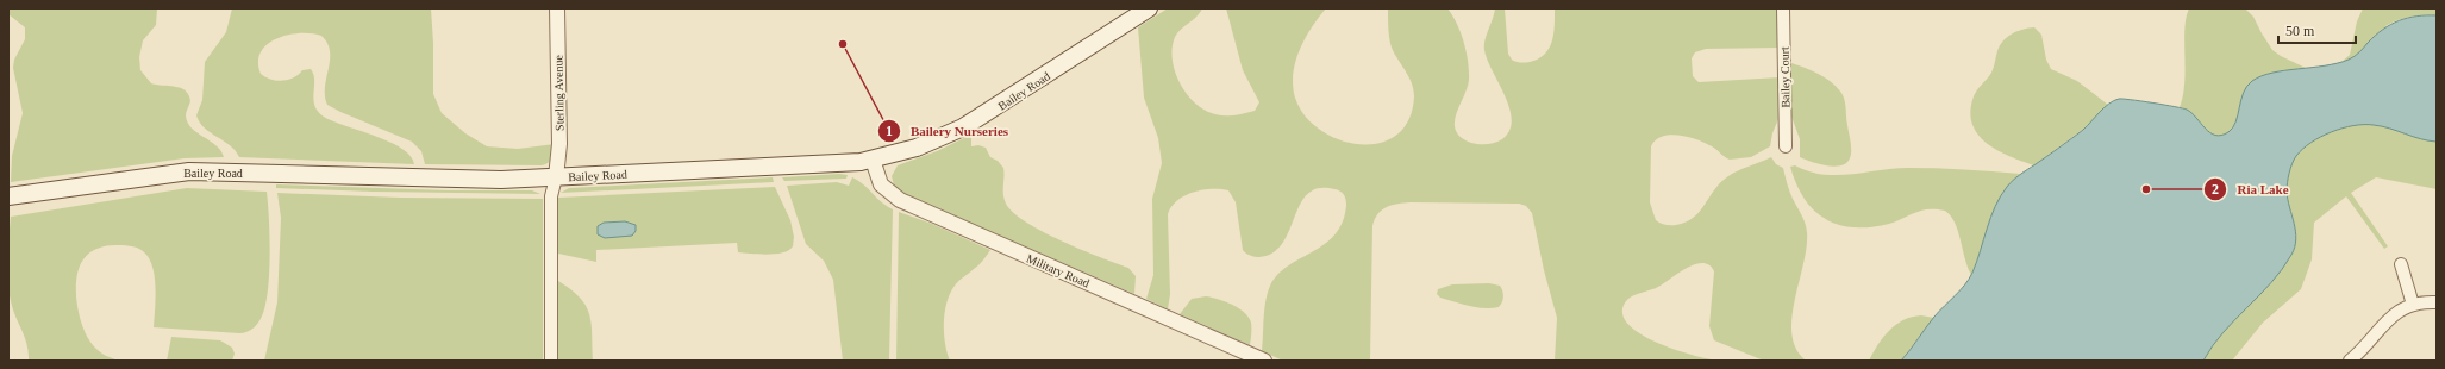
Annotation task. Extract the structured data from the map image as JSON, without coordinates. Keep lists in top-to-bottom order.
{
  "streets": {
    "main road": ["Bailey Road"],
    "street": ["Bailey Court", "Sterling Avenue", "Military Road"]
  },
  "crossings": [
    ["Bailey Road", "Sterling Avenue"],
    ["Bailey Road", "Military Road"]
  ],
  "places": ["Bailery Nurseries", "Ria Lake"],
  "scale_bar": "50 m"
}
